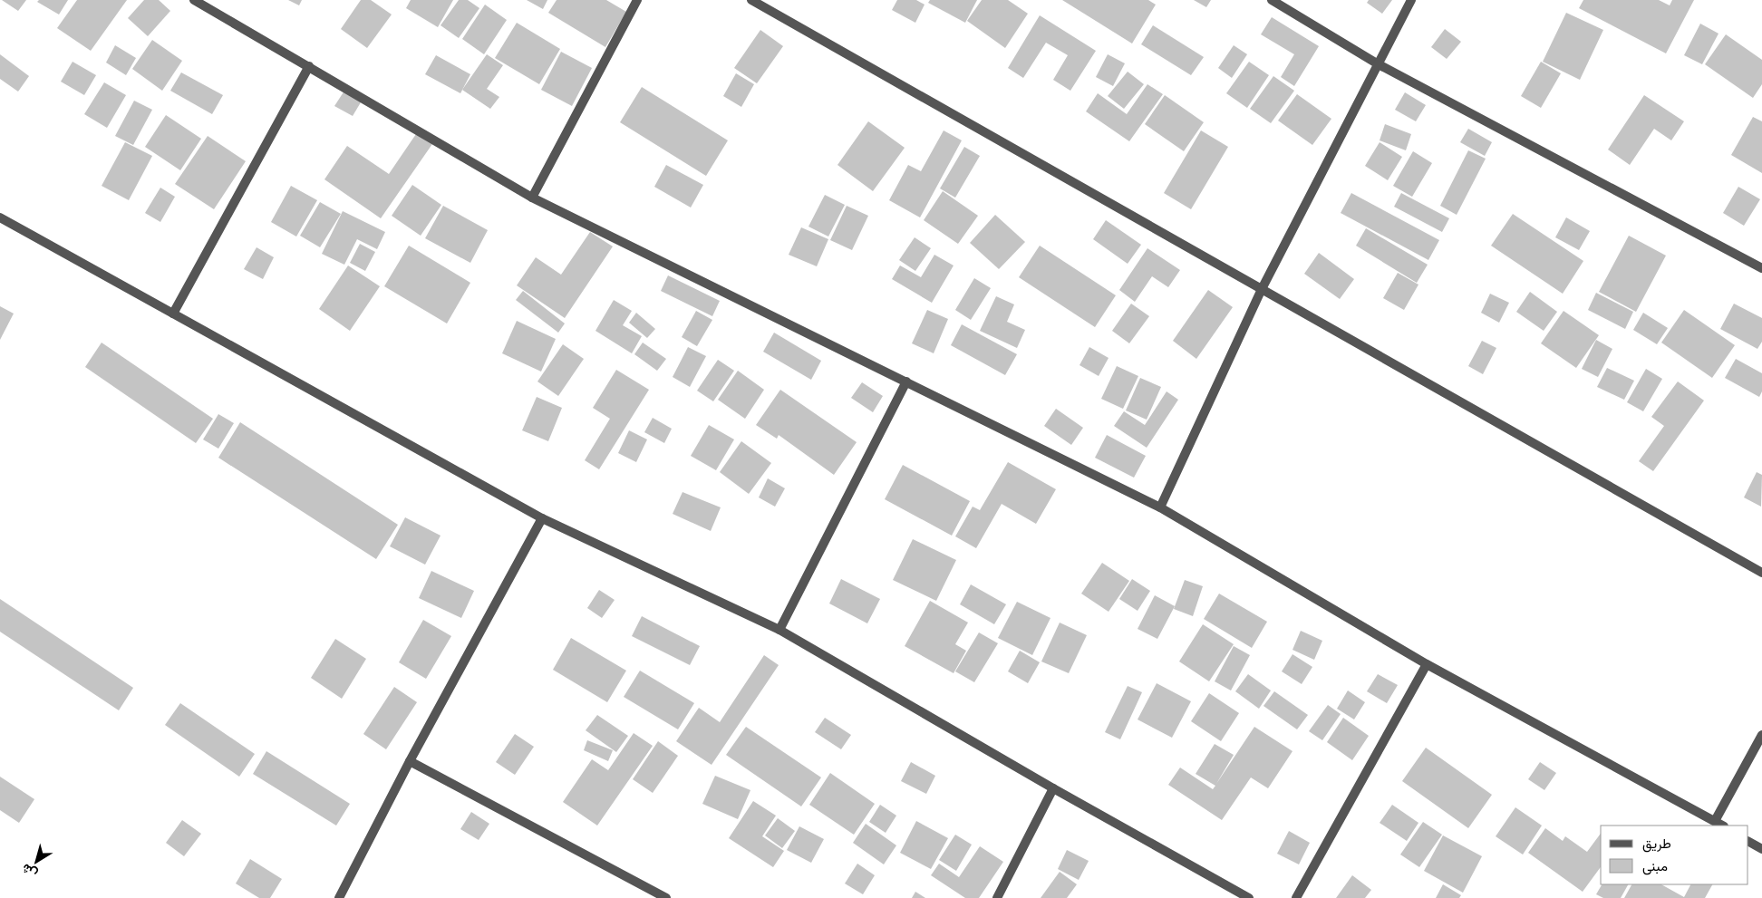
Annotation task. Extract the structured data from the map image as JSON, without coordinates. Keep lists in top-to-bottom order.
{
  "legend": ["طريق", "مبنى"],
  "north": "bottom left"
}
